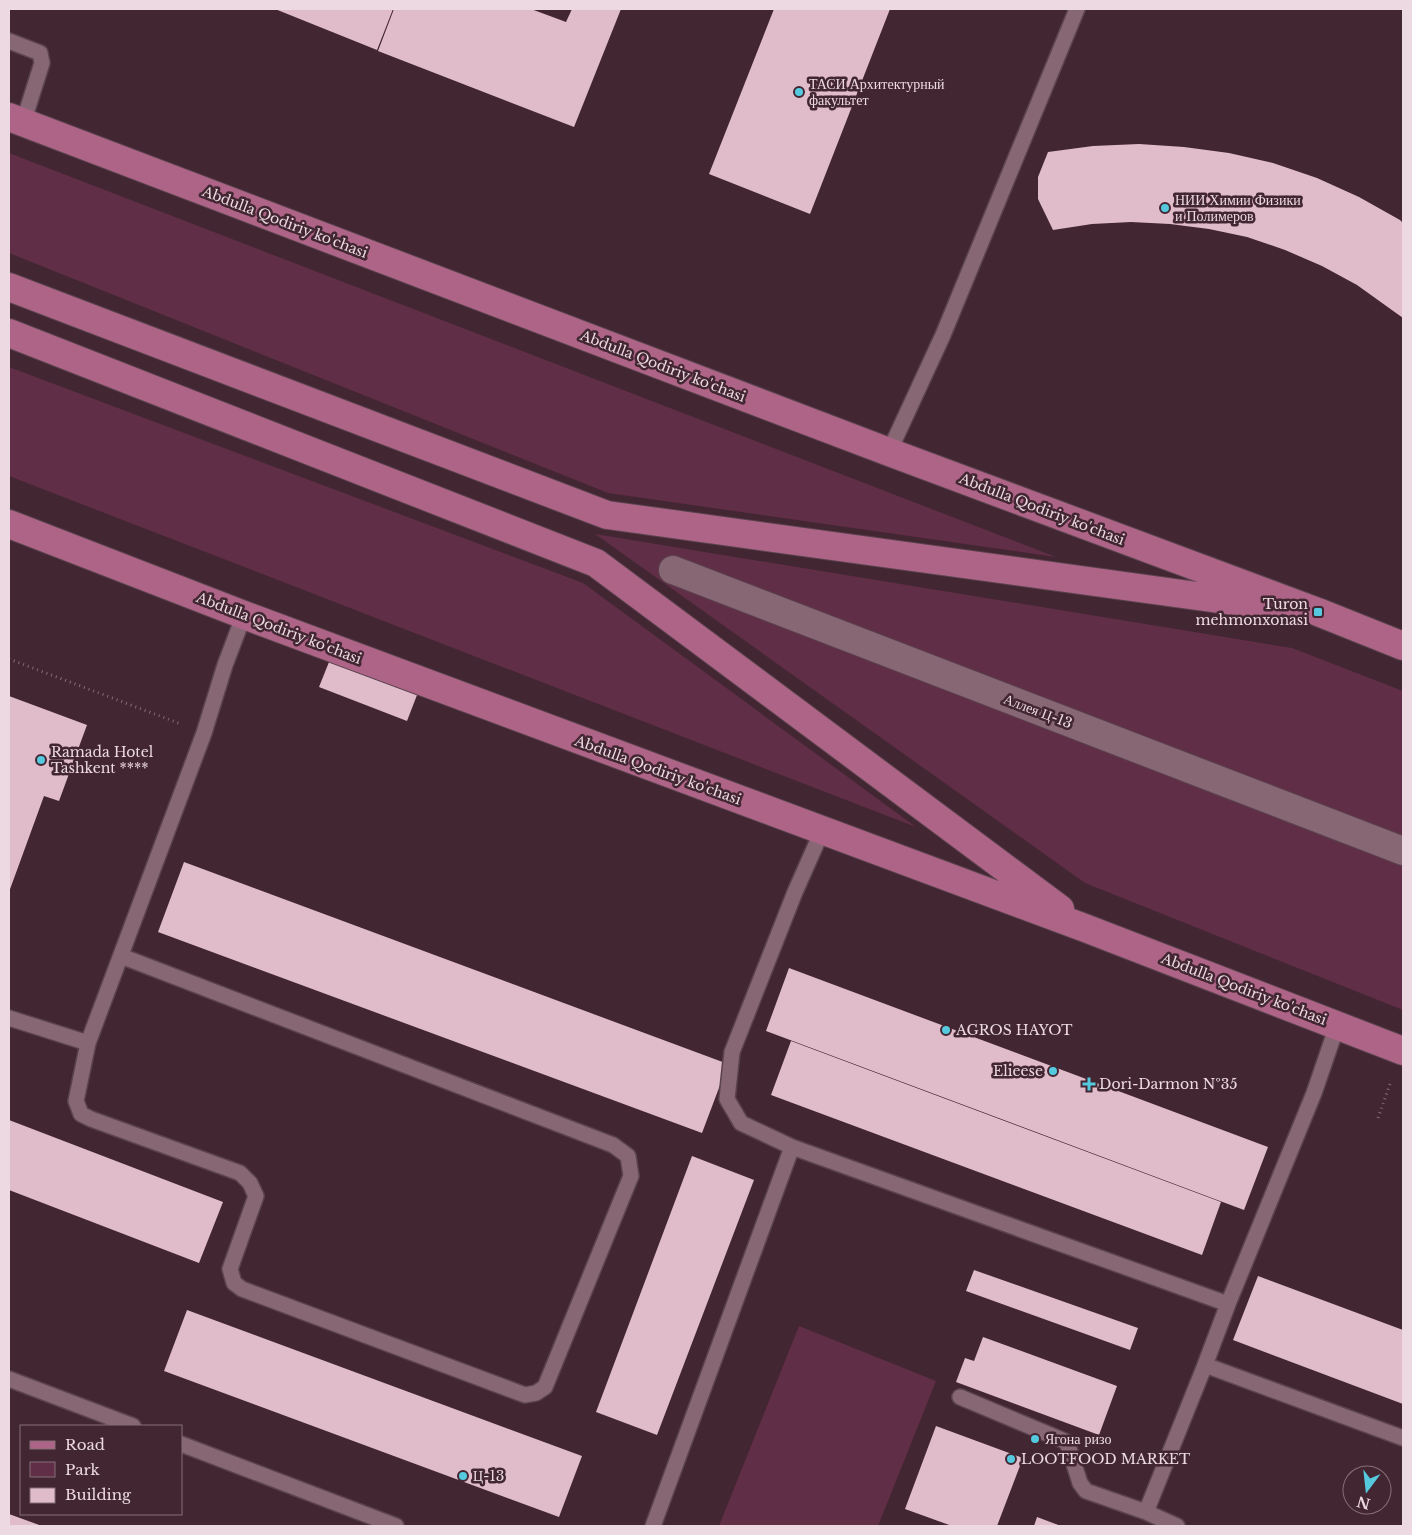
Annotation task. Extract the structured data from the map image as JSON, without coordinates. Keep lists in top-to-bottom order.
{
  "streets": {
    "main road": ["Abdulla Qodiriy ko'chasi"],
    "street": ["Аллея Ц-13"]
  },
  "places": {
    "other": [
      "ТАСИ Архитектурный факультет",
      "НИИ Химии Физики и Полимеров",
      "Ramada Hotel Tashkent ****",
      "AGROS HAYOT",
      "Elieese",
      "Ягона ризо",
      "LOOTFOOD MARKET",
      "Ц-13"
    ],
    "transit": ["Turon mehmonxonasi"],
    "health": ["Dori-Darmon №35"]
  },
  "legend": ["Road", "Park", "Building"],
  "north": "bottom"
}
